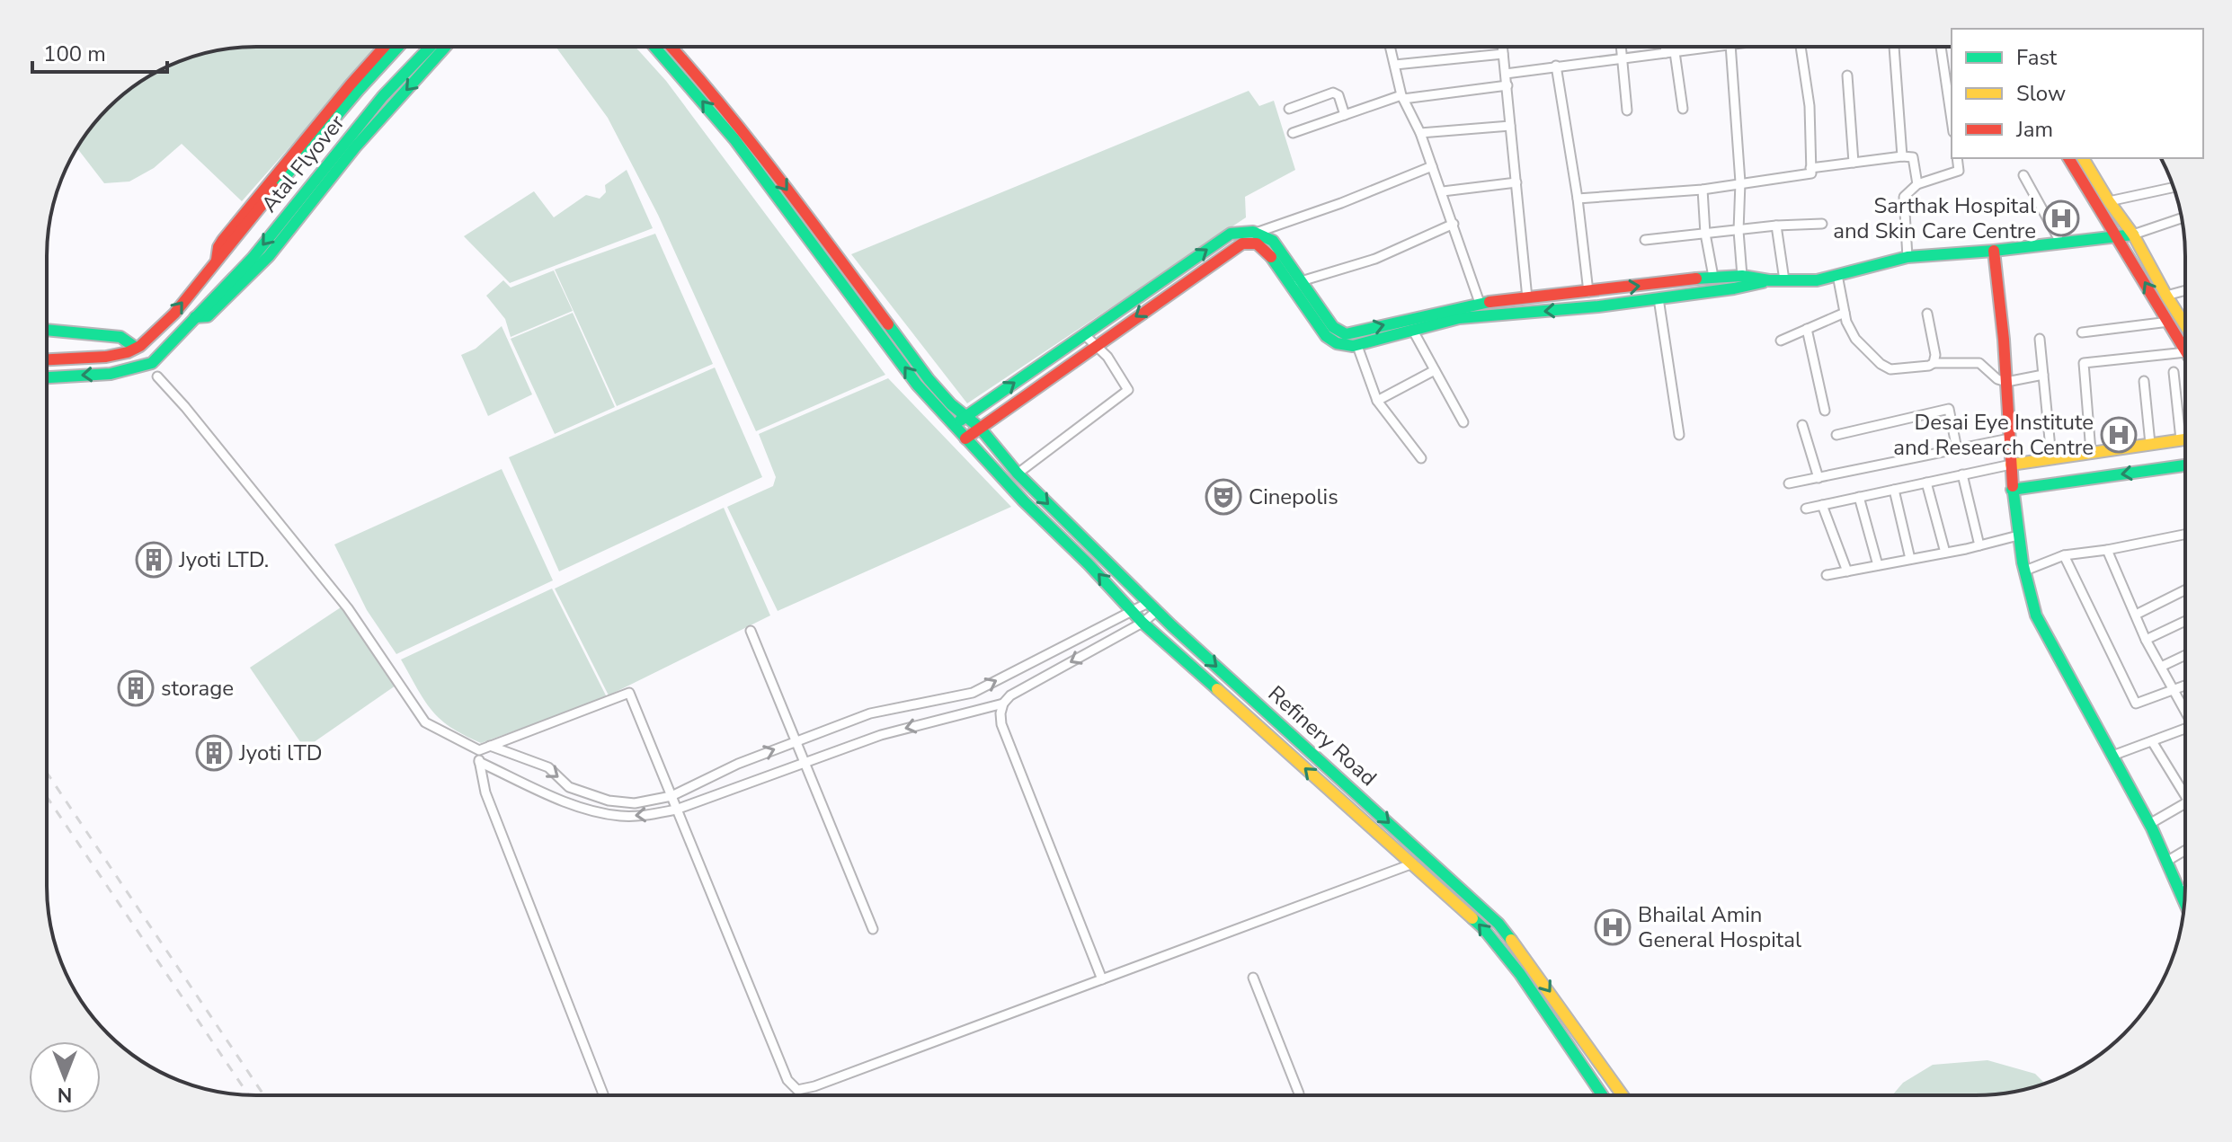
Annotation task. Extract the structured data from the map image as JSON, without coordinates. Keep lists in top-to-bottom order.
{
  "streets": {
    "main road": ["Atal Flyover", "Refinery Road"]
  },
  "places": {
    "hospital": ["Sarthak Hospital and Skin Care Centre", "Desai Eye Institute and Research Centre", "Bhailal Amin General Hospital"],
    "theatre": ["Cinepolis"],
    "building": ["Jyoti LTD.", "storage", "Jyoti lTD"]
  },
  "legend": ["Fast", "Slow", "Jam"],
  "scale_bar": "100 m",
  "north": "bottom"
}
